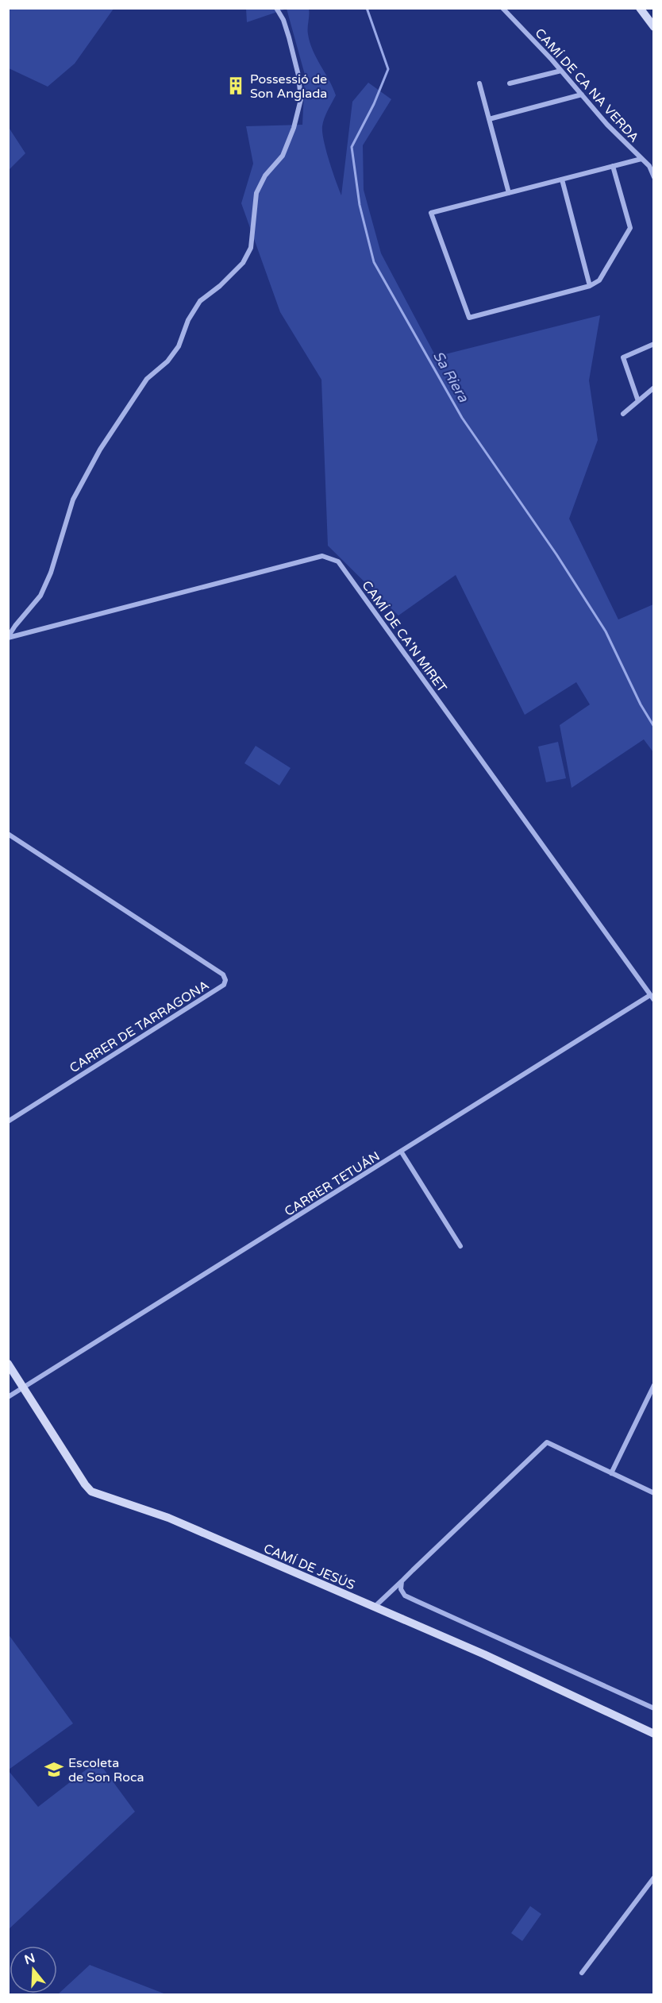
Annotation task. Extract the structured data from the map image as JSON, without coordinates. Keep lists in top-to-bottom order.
{
  "streets": {
    "street": [
      "CAMÍ DE CA NA VERDA",
      "CAMÍ DE CA'N MIRET",
      "CARRER DE TARRAGONA",
      "CARRER TETUÁN",
      "CAMÍ DE JESÚS"
    ]
  },
  "crossings": [
    ["CAMÍ DE CA'N MIRET", "CARRER TETUÁN"],
    ["CARRER TETUÁN", "CAMÍ DE JESÚS"]
  ],
  "water": ["Sa Riera"],
  "places": {
    "building": ["Possessió de Son Anglada"],
    "school or university": ["Escoleta de Son Roca"]
  },
  "north": "top"
}
